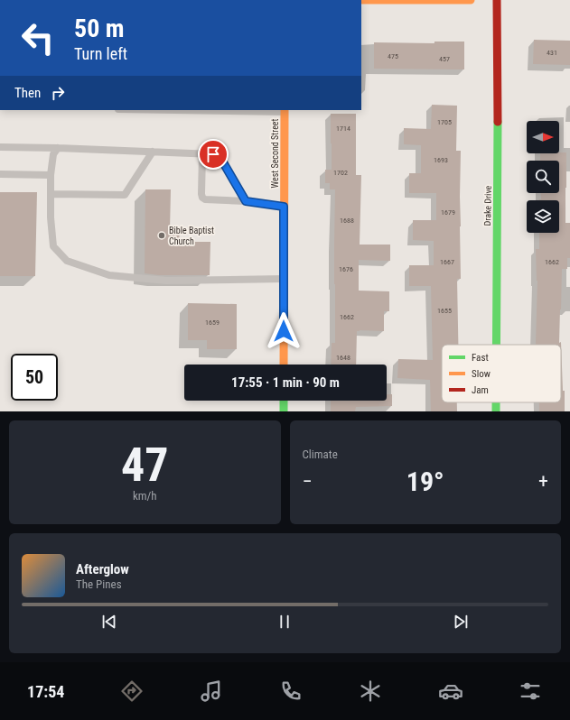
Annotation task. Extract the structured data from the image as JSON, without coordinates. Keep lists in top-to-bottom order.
{
  "streets": {
    "street": ["West Second Street", "Drake Drive"]
  },
  "places": ["Bible Baptist Church"],
  "house_numbers": [
    "431",
    "475",
    "457",
    "1705",
    "1714",
    "1693",
    "1702",
    "1679",
    "1688",
    "1667",
    "1662",
    "1676",
    "1655",
    "1662",
    "1659",
    "1648"
  ],
  "legend": ["Fast", "Slow", "Jam"],
  "north": "right",
  "page": {
    "turn": ["50 m", "Turn left"],
    "then": "Then",
    "limit": "50",
    "trip": "17:55 · 1 min · 90 m",
    "tile": [
      ["47", "km/h"],
      "Climate"
    ],
    "heat": ["−", "19°", "+"],
    "song": ["Afterglow", "The Pines"],
    "tabs": "17:54"
  }
}
